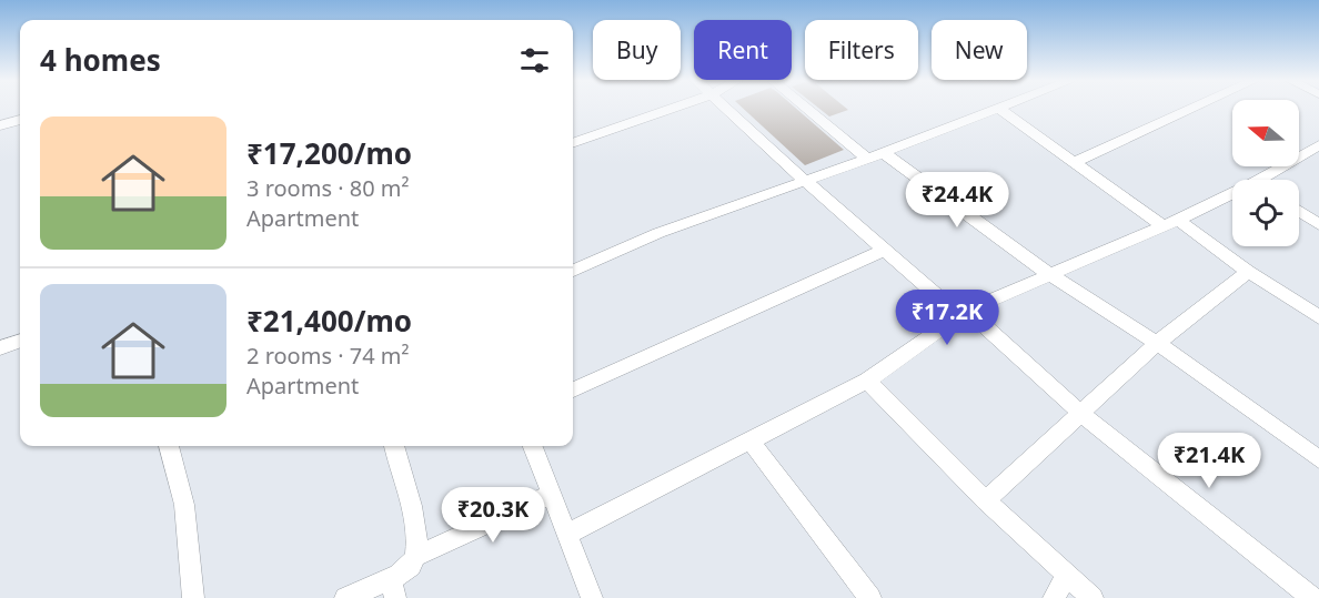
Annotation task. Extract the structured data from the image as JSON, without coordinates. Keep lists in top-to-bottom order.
{
  "north": "left",
  "page": {
    "chip": [
      "Buy",
      "Rent",
      "Filters",
      "New"
    ],
    "heading": "4 homes",
    "list": [
      {
        "name": "₹17,200/mo",
        "note": "3 rooms · 80 m² · Apartment"
      },
      {
        "name": "₹21,400/mo",
        "note": "2 rooms · 74 m² · Apartment"
      }
    ],
    "price": [
      "₹24.4K",
      "₹17.2K",
      "₹21.4K",
      "₹20.3K"
    ]
  }
}
